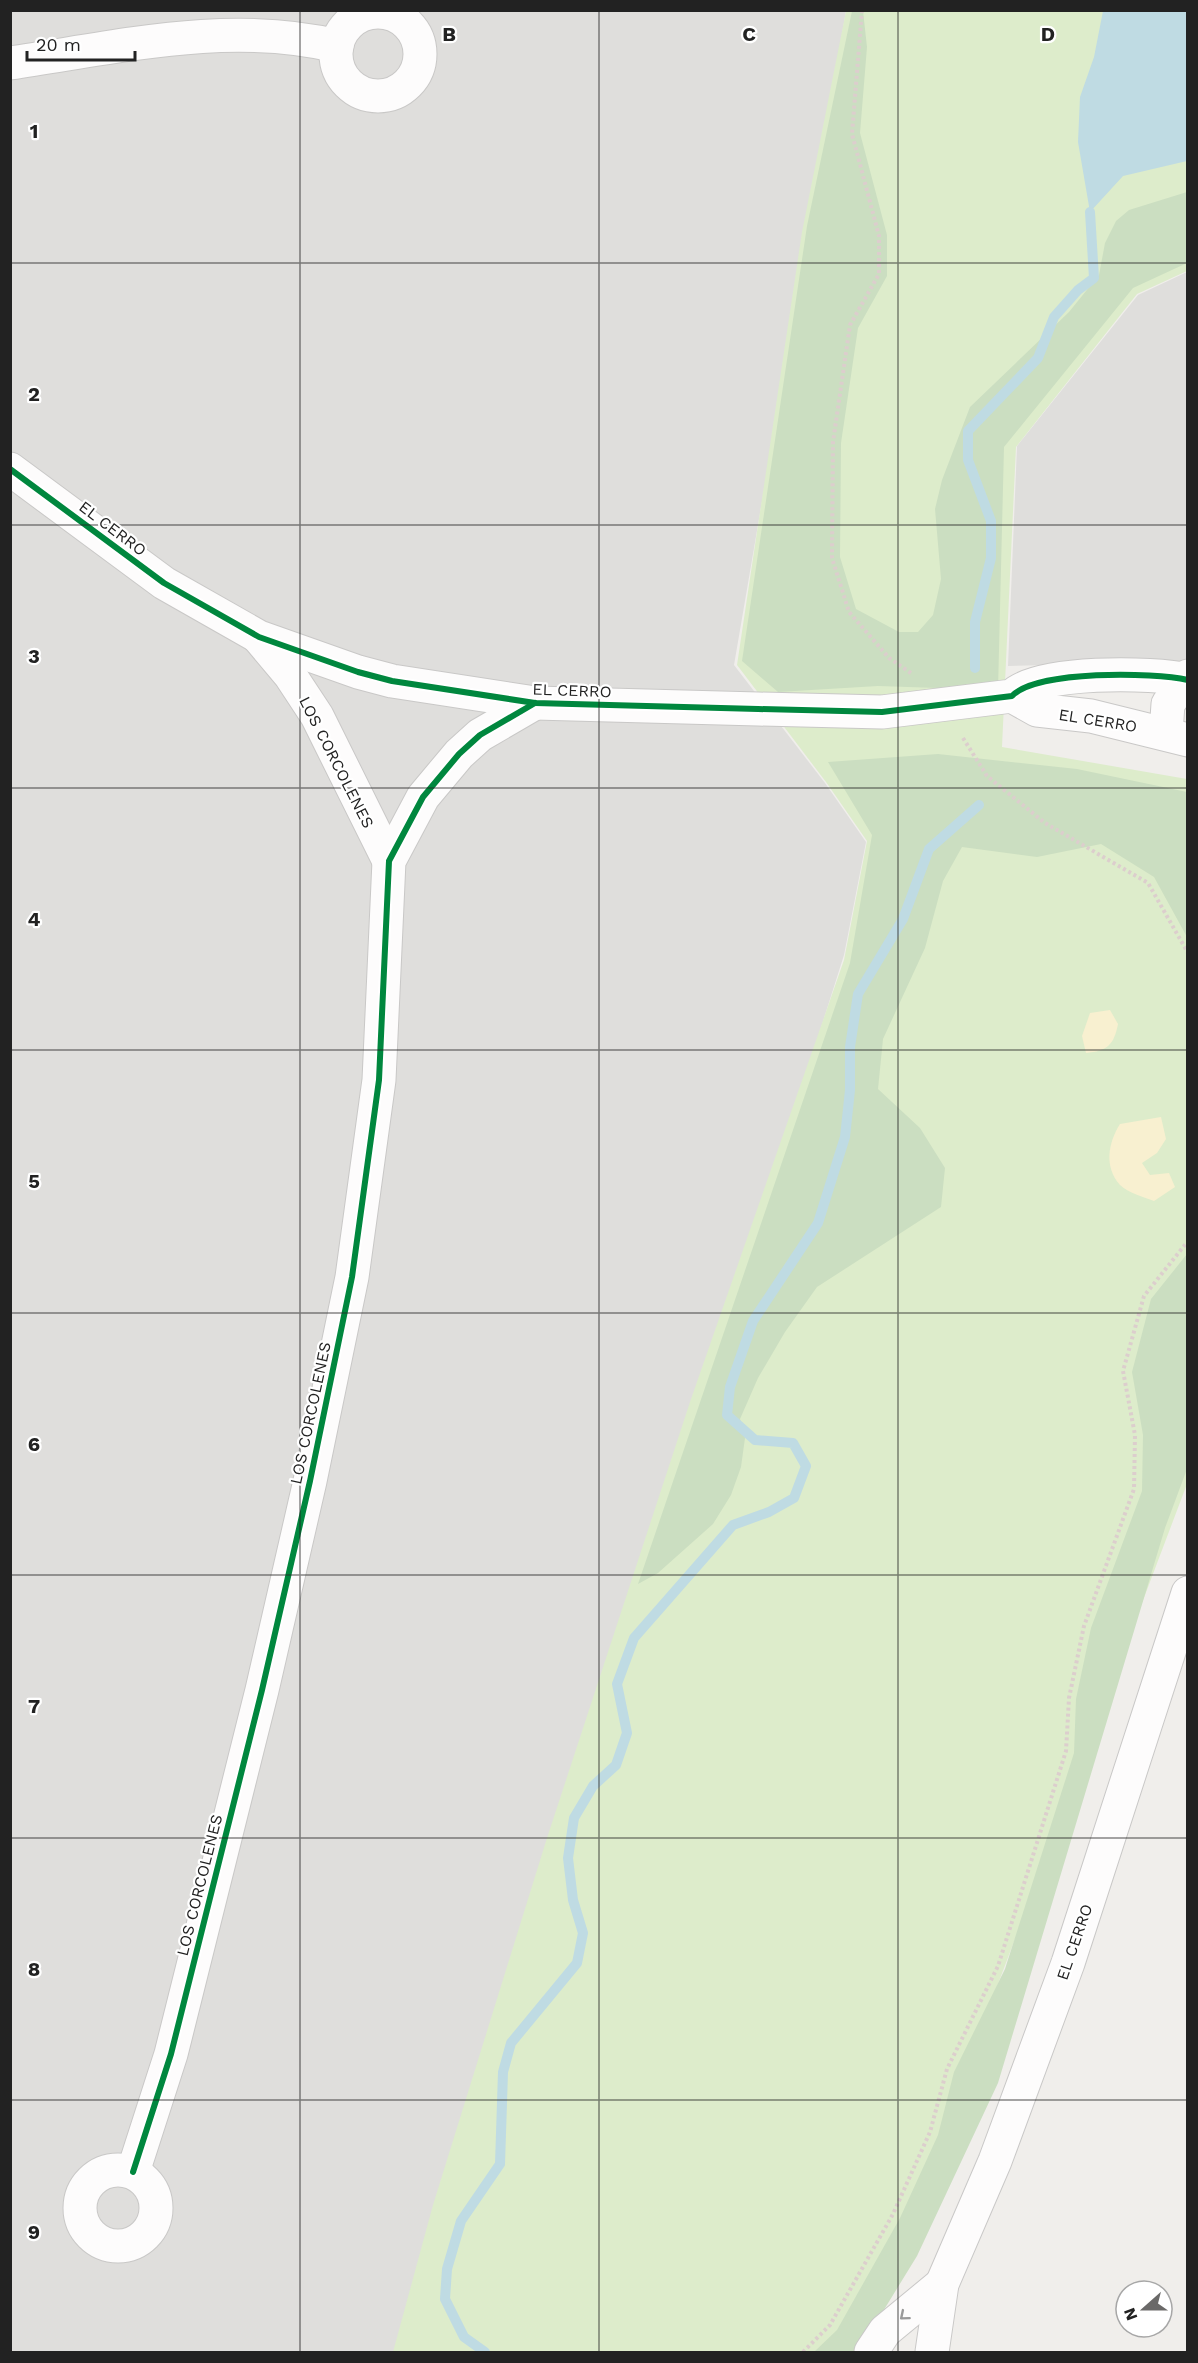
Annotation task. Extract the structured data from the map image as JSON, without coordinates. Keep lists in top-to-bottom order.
{
  "streets": {
    "street": ["EL CERRO", "LOS CORCOLENES"]
  },
  "crossings": [
    ["EL CERRO", "LOS CORCOLENES"]
  ],
  "scale_bar": "20 m",
  "north": "left",
  "grid": {
    "columns": ["B", "C", "D"],
    "rows": [
      "1",
      "2",
      "3",
      "4",
      "5",
      "6",
      "7",
      "8",
      "9"
    ]
  }
}
